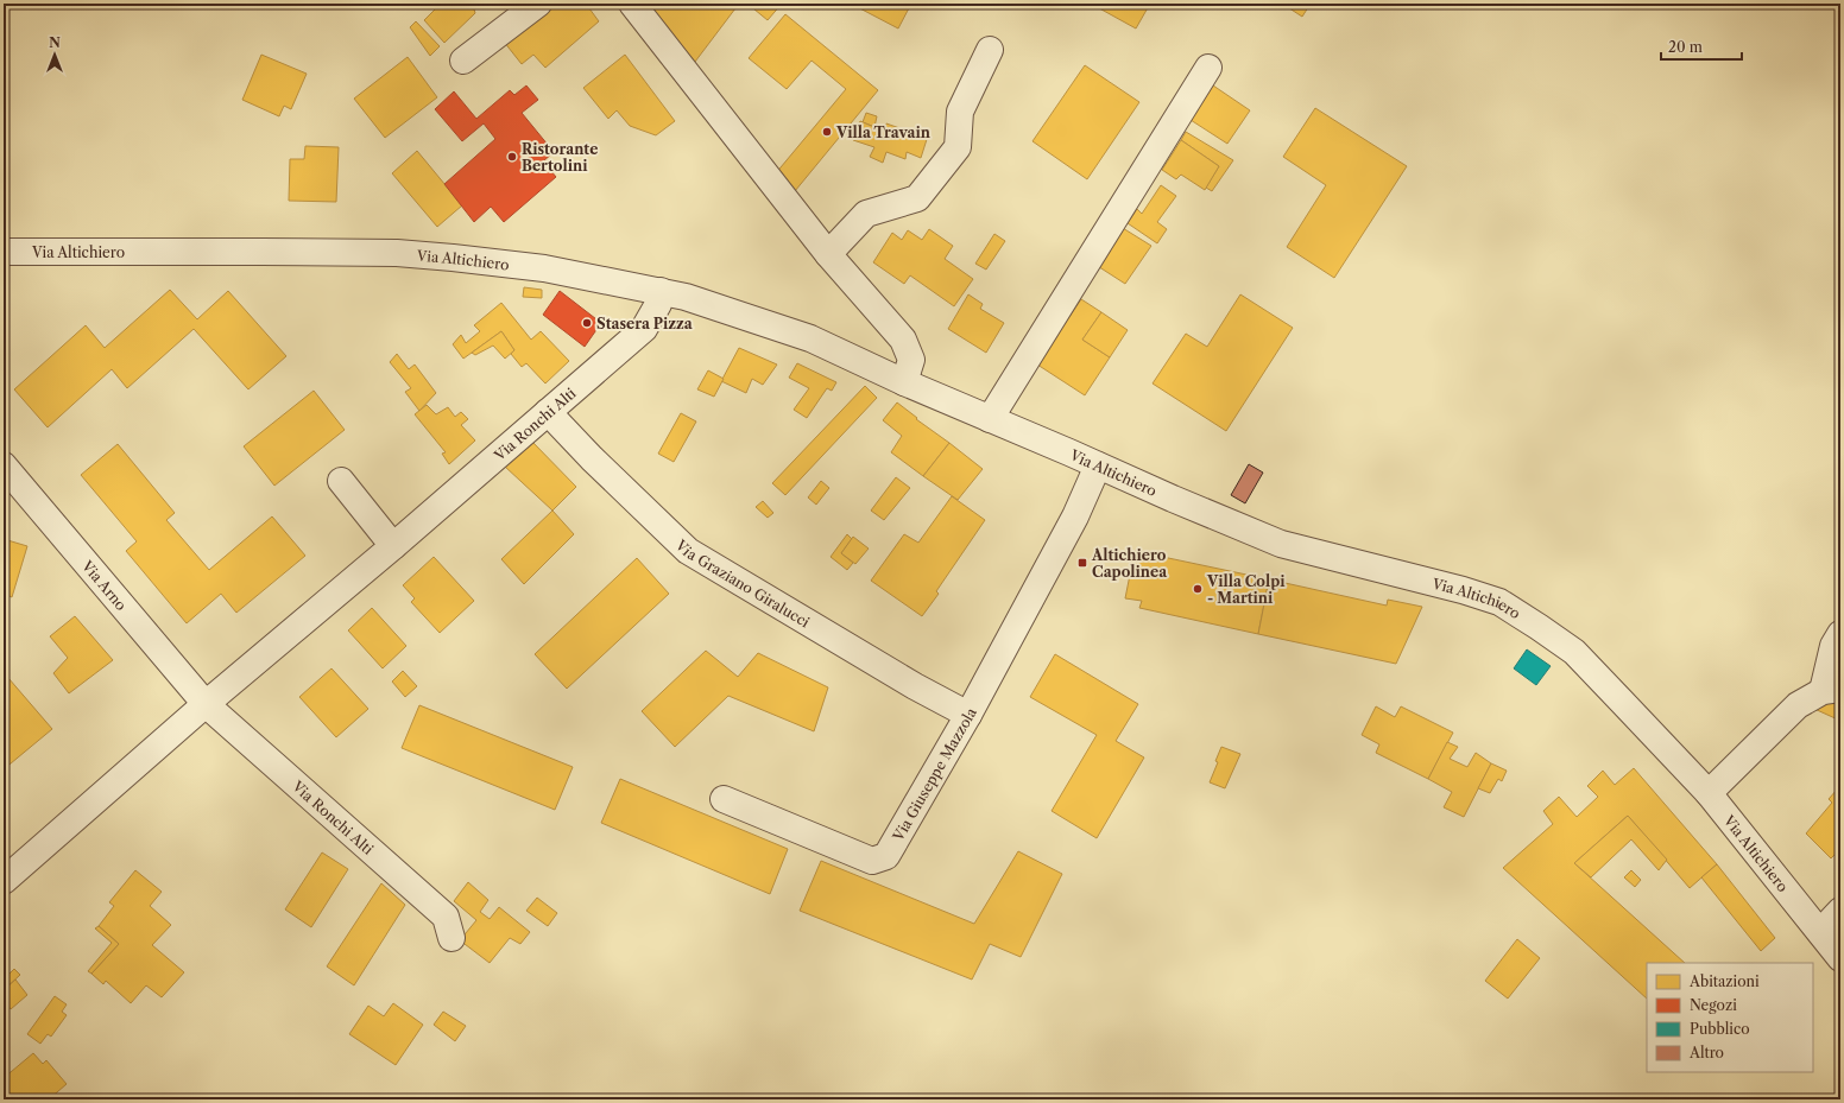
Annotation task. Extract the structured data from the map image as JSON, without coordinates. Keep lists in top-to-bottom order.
{
  "streets": {
    "street": [
      "Via Altichiero",
      "Via Ronchi Alti",
      "Via Graziano Giralucci",
      "Via Arno",
      "Via Giuseppe Mazzola"
    ]
  },
  "crossings": [
    ["Via Altichiero", "Via Ronchi Alti"],
    ["Via Altichiero", "Via Giuseppe Mazzola"],
    ["Via Ronchi Alti", "Via Graziano Giralucci"],
    ["Via Ronchi Alti", "Via Arno"],
    ["Via Graziano Giralucci", "Via Giuseppe Mazzola"]
  ],
  "places": {
    "other": [
      "Villa Travain",
      "Ristorante Bertolini",
      "Stasera Pizza",
      "Villa Colpi - Martini"
    ],
    "transit": ["Altichiero Capolinea"]
  },
  "legend": [
    "Abitazioni",
    "Negozi",
    "Pubblico",
    "Altro"
  ],
  "scale_bar": "20 m",
  "north": "top"
}
